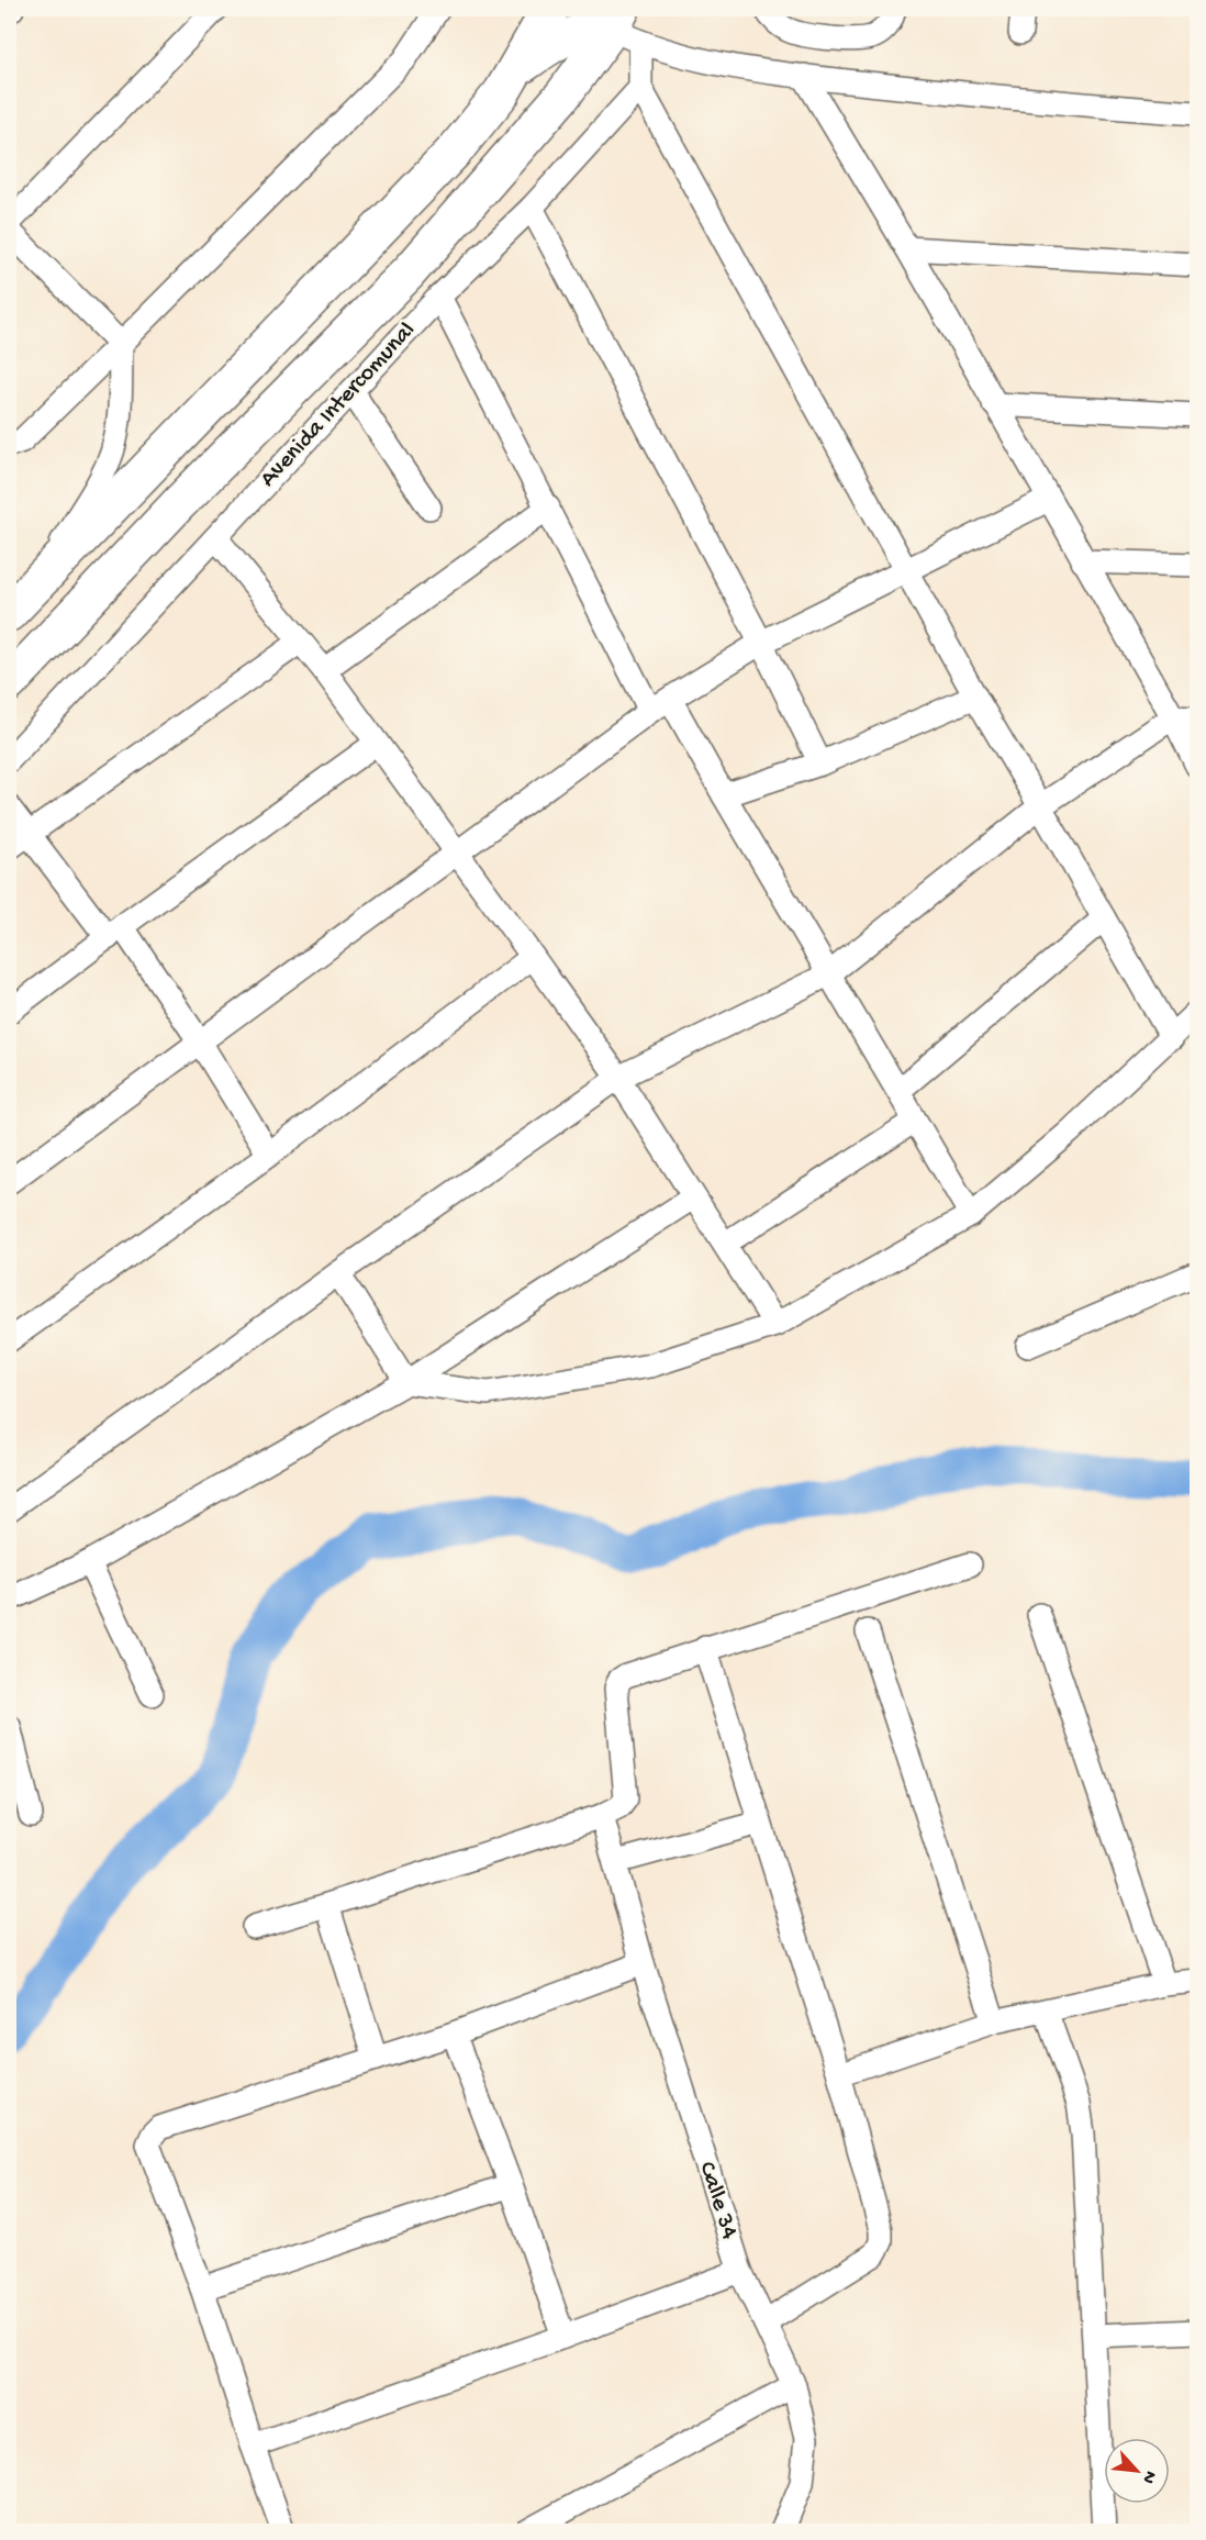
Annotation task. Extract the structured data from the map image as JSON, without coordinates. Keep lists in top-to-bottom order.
{
  "streets": {
    "main road": ["Avenida Intercomunal"],
    "street": ["Calle 34"]
  },
  "north": "bottom right"
}
